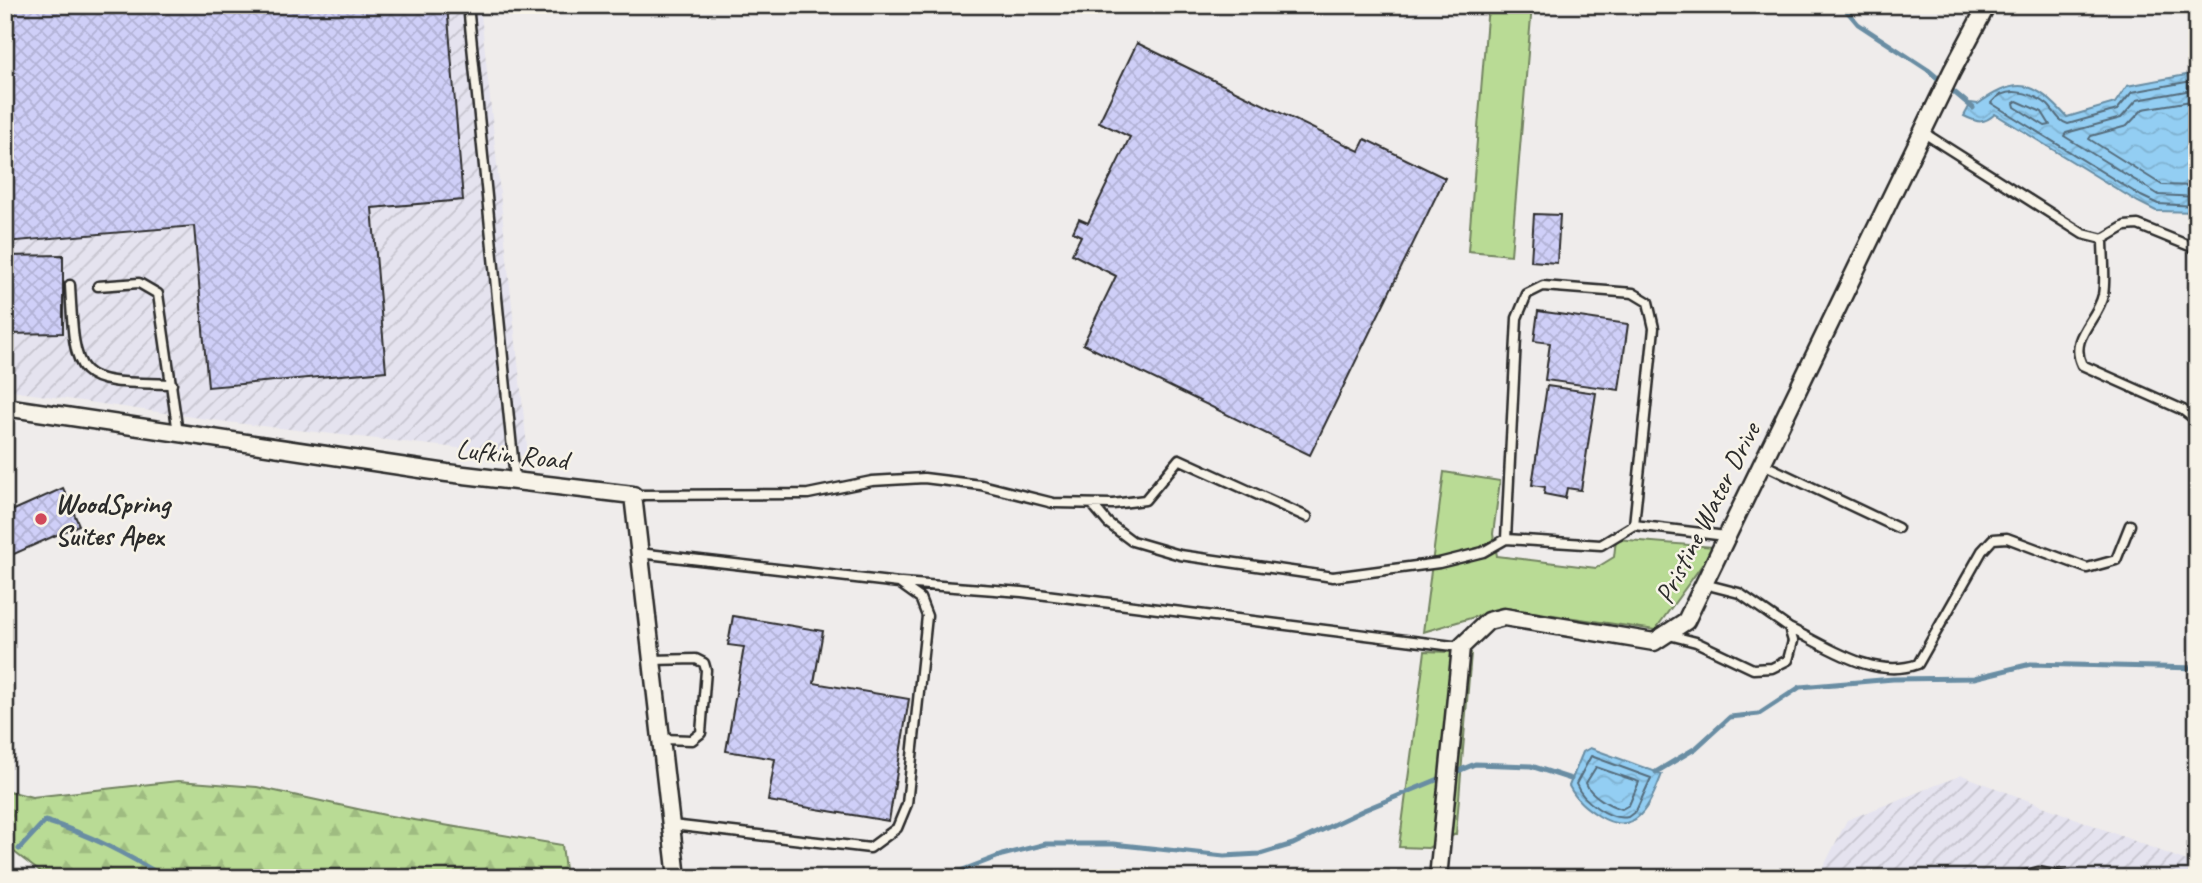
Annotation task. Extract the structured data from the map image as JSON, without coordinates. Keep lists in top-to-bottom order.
{
  "streets": {
    "street": ["Lufkin Road", "Pristine Water Drive"]
  },
  "places": ["WoodSpring Suites Apex"]
}
